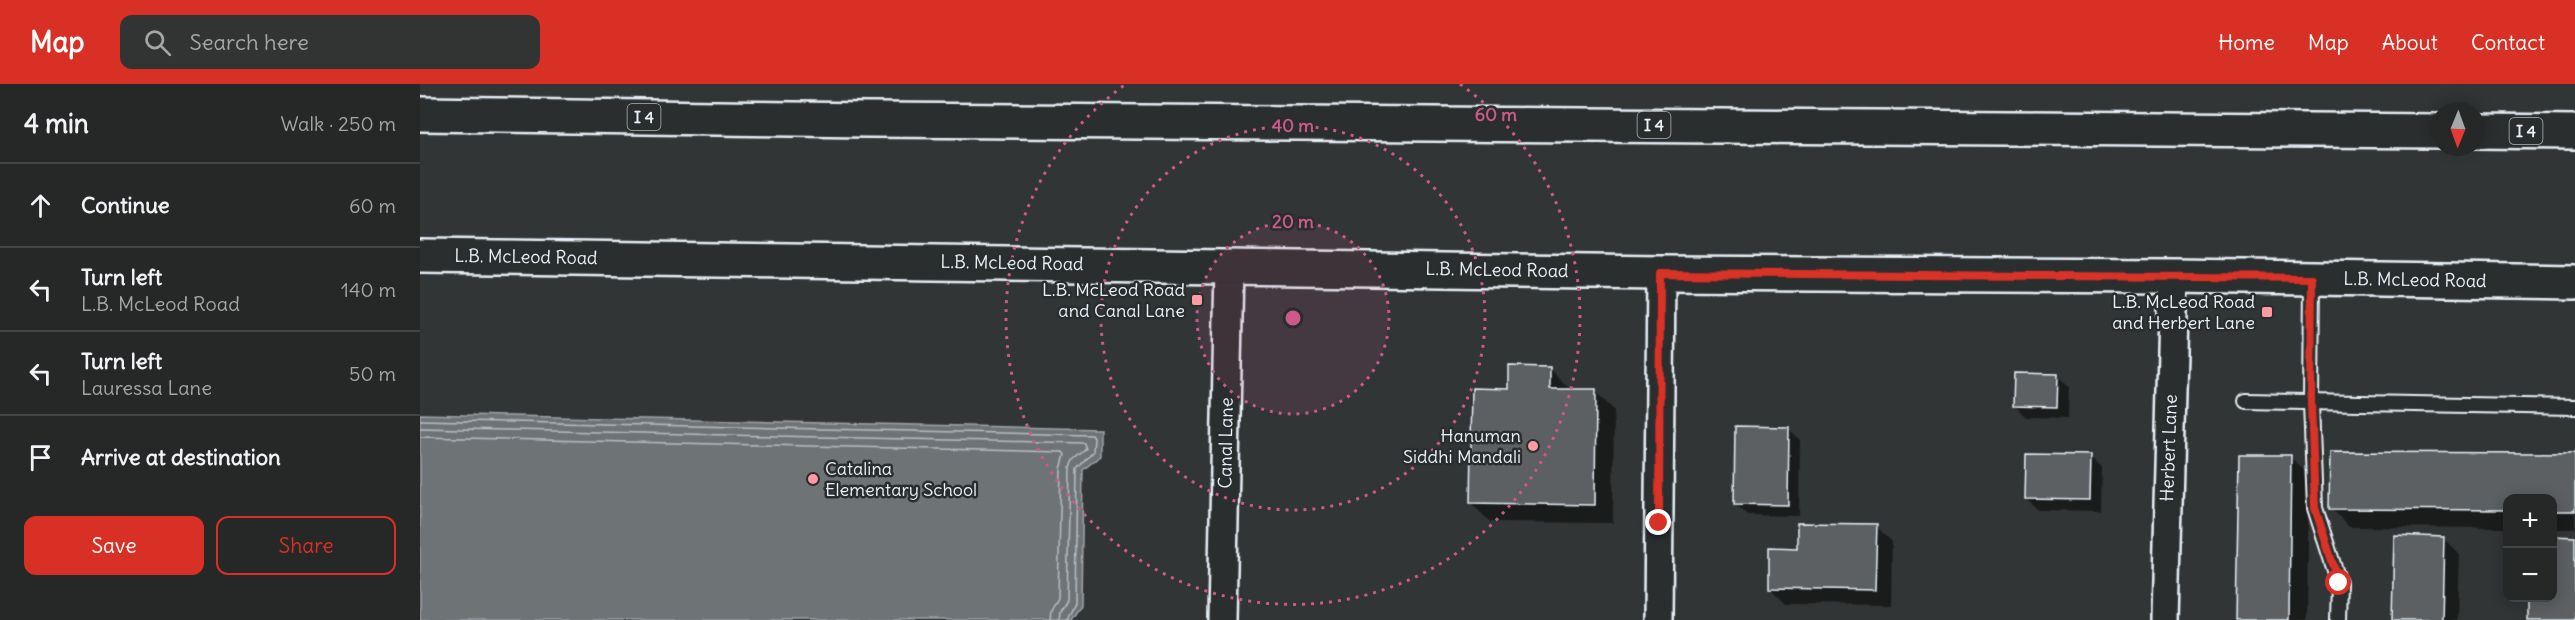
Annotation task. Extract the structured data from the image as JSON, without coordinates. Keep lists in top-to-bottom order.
{
  "streets": {
    "main road": ["I 4", "L.B. McLeod Road"],
    "street": ["Canal Lane", "Herbert Lane"]
  },
  "crossings": [
    ["L.B. McLeod Road", "Canal Lane"],
    ["L.B. McLeod Road", "Herbert Lane"]
  ],
  "places": {
    "transit": ["L.B. McLeod Road and Canal Lane", "L.B. McLeod Road and Herbert Lane"],
    "other": ["Hanuman Siddhi Mandali", "Catalina Elementary School"]
  },
  "north": "bottom",
  "page": {
    "header": "Map",
    "search": "Search here",
    "nav": [
      "Home",
      "Map",
      "About",
      "Contact"
    ],
    "heading": ["4 min", "Walk · 250 m"],
    "list": [
      ["Continue", "60 m"],
      ["Turn left", "L.B. McLeod Road", "140 m"],
      ["Turn left", "Lauressa Lane", "50 m"],
      "Arrive at destination"
    ],
    "map_buttons": ["+", "−"],
    "buttons": ["Save", "Share"]
  },
  "rings": ["60 m", "40 m", "20 m"]
}
